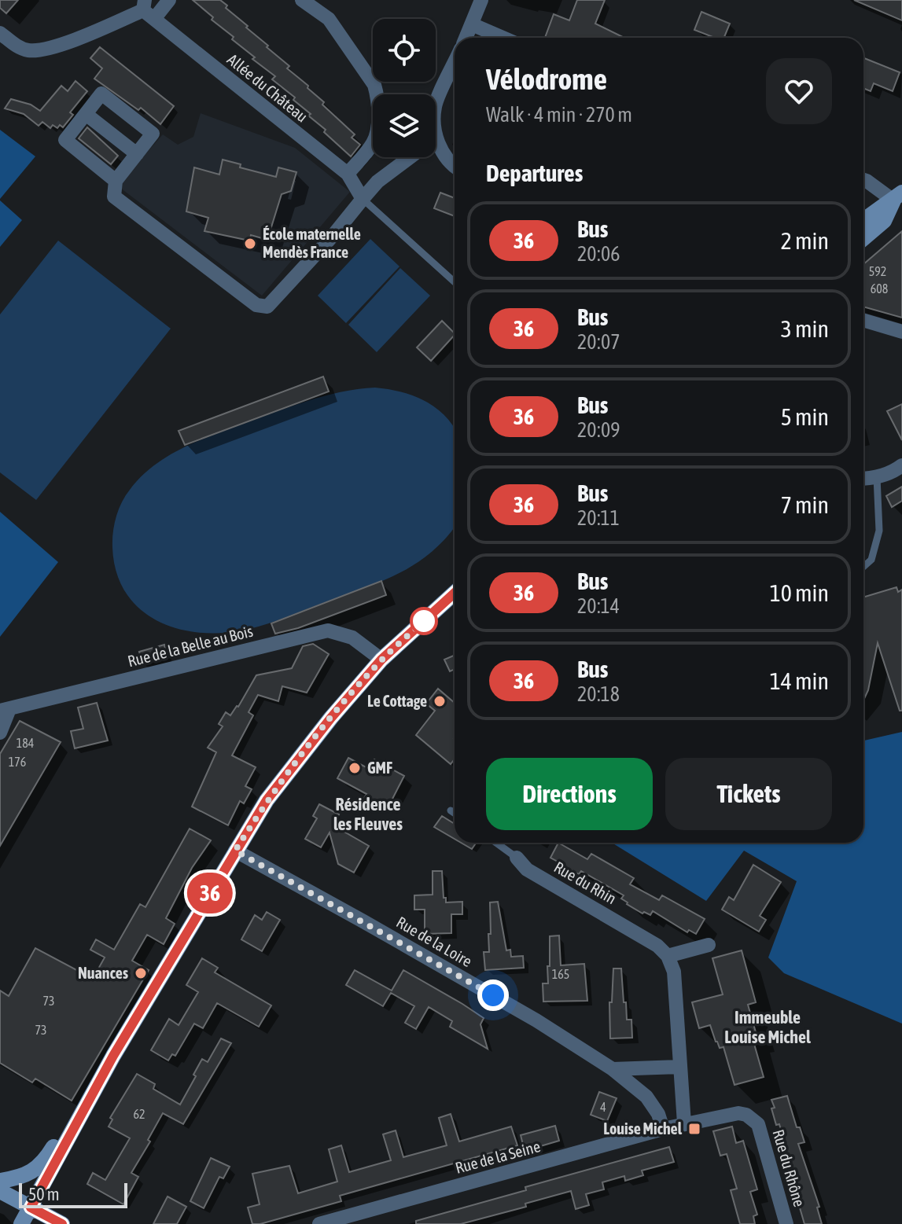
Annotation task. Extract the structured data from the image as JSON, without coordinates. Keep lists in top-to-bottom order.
{
  "streets": {
    "street": [
      "Allée du Château",
      "Rue de la Belle au Bois",
      "Rue du Rhin",
      "Rue de la Loire",
      "Rue de la Seine",
      "Rue du Rhône"
    ]
  },
  "crossings": [
    ["Rue de la Loire", "Rue de la Seine"],
    ["Rue de la Seine", "Rue du Rhône"]
  ],
  "districts": ["Résidence les Fleuves", "Immeuble Louise Michel"],
  "places": {
    "other": [
      "École maternelle Mendès France",
      "Le Cottage",
      "GMF",
      "Nuances"
    ],
    "transit": ["Louise Michel"]
  },
  "lines": ["bus line 36"],
  "house_numbers": [
    "592",
    "608",
    "184",
    "176",
    "165",
    "73",
    "73",
    "4",
    "62"
  ],
  "scale_bar": "50 m",
  "page": {
    "on_map": "36",
    "heading": [
      ["Vélodrome", "Walk · 4 min · 270 m"],
      "Departures"
    ],
    "list": [
      {
        "mark": "36",
        "name": "Bus",
        "note": "20:06",
        "value": "2 min"
      },
      {
        "mark": "36",
        "name": "Bus",
        "note": "20:07",
        "value": "3 min"
      },
      {
        "mark": "36",
        "name": "Bus",
        "note": "20:09",
        "value": "5 min"
      },
      {
        "mark": "36",
        "name": "Bus",
        "note": "20:11",
        "value": "7 min"
      },
      {
        "mark": "36",
        "name": "Bus",
        "note": "20:14",
        "value": "10 min"
      },
      {
        "mark": "36",
        "name": "Bus",
        "note": "20:18",
        "value": "14 min"
      }
    ],
    "buttons": ["Directions", "Tickets"],
    "scale": "50 m"
  }
}
